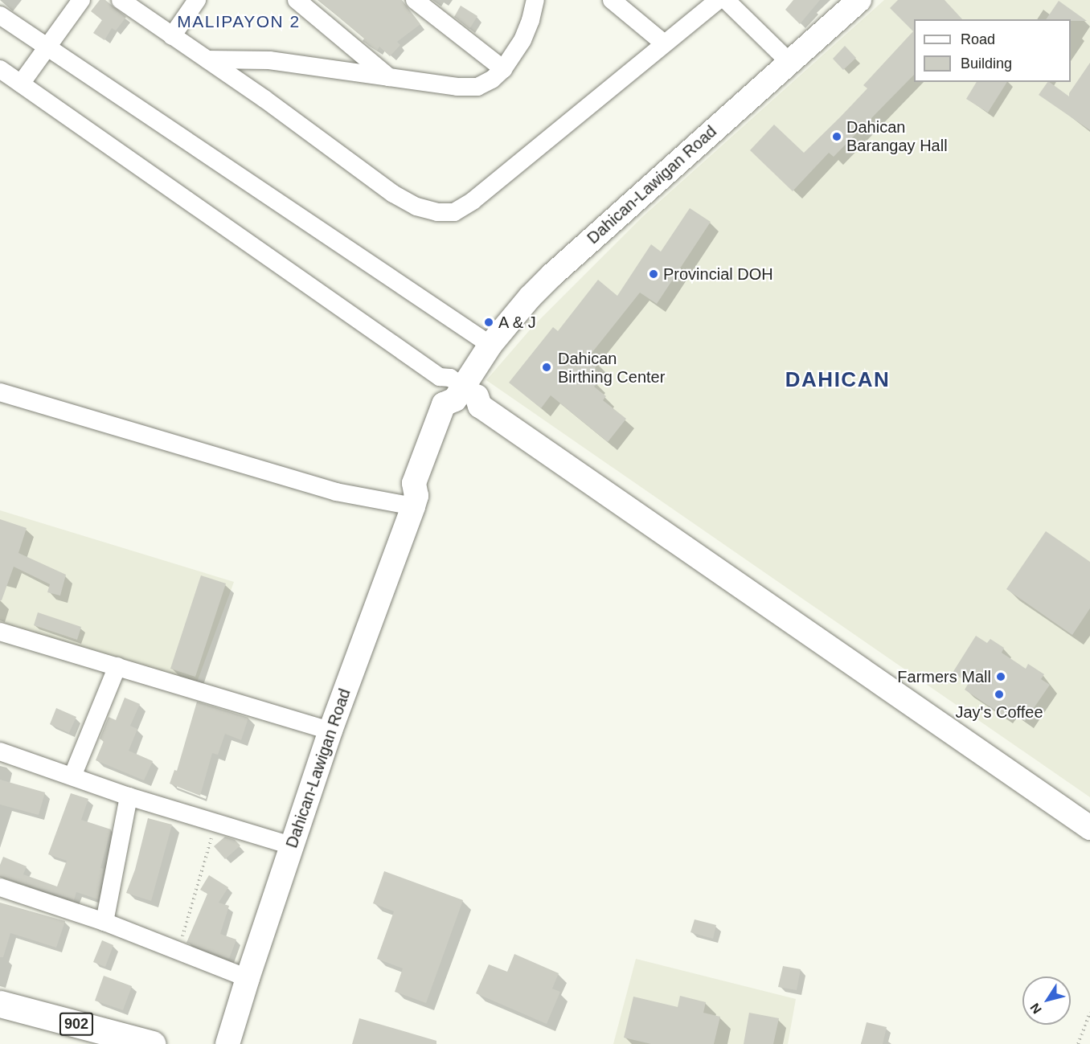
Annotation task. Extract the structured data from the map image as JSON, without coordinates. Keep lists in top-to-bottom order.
{
  "streets": {
    "highway": ["902"],
    "main road": ["Dahican-Lawigan Road"]
  },
  "districts": ["MALIPAYON 2", "DAHICAN"],
  "places": [
    "Dahican Barangay Hall",
    "Provincial DOH",
    "A & J",
    "Dahican Birthing Center",
    "Farmers Mall",
    "Jay's Coffee"
  ],
  "legend": ["Road", "Building"],
  "north": "bottom left"
}
